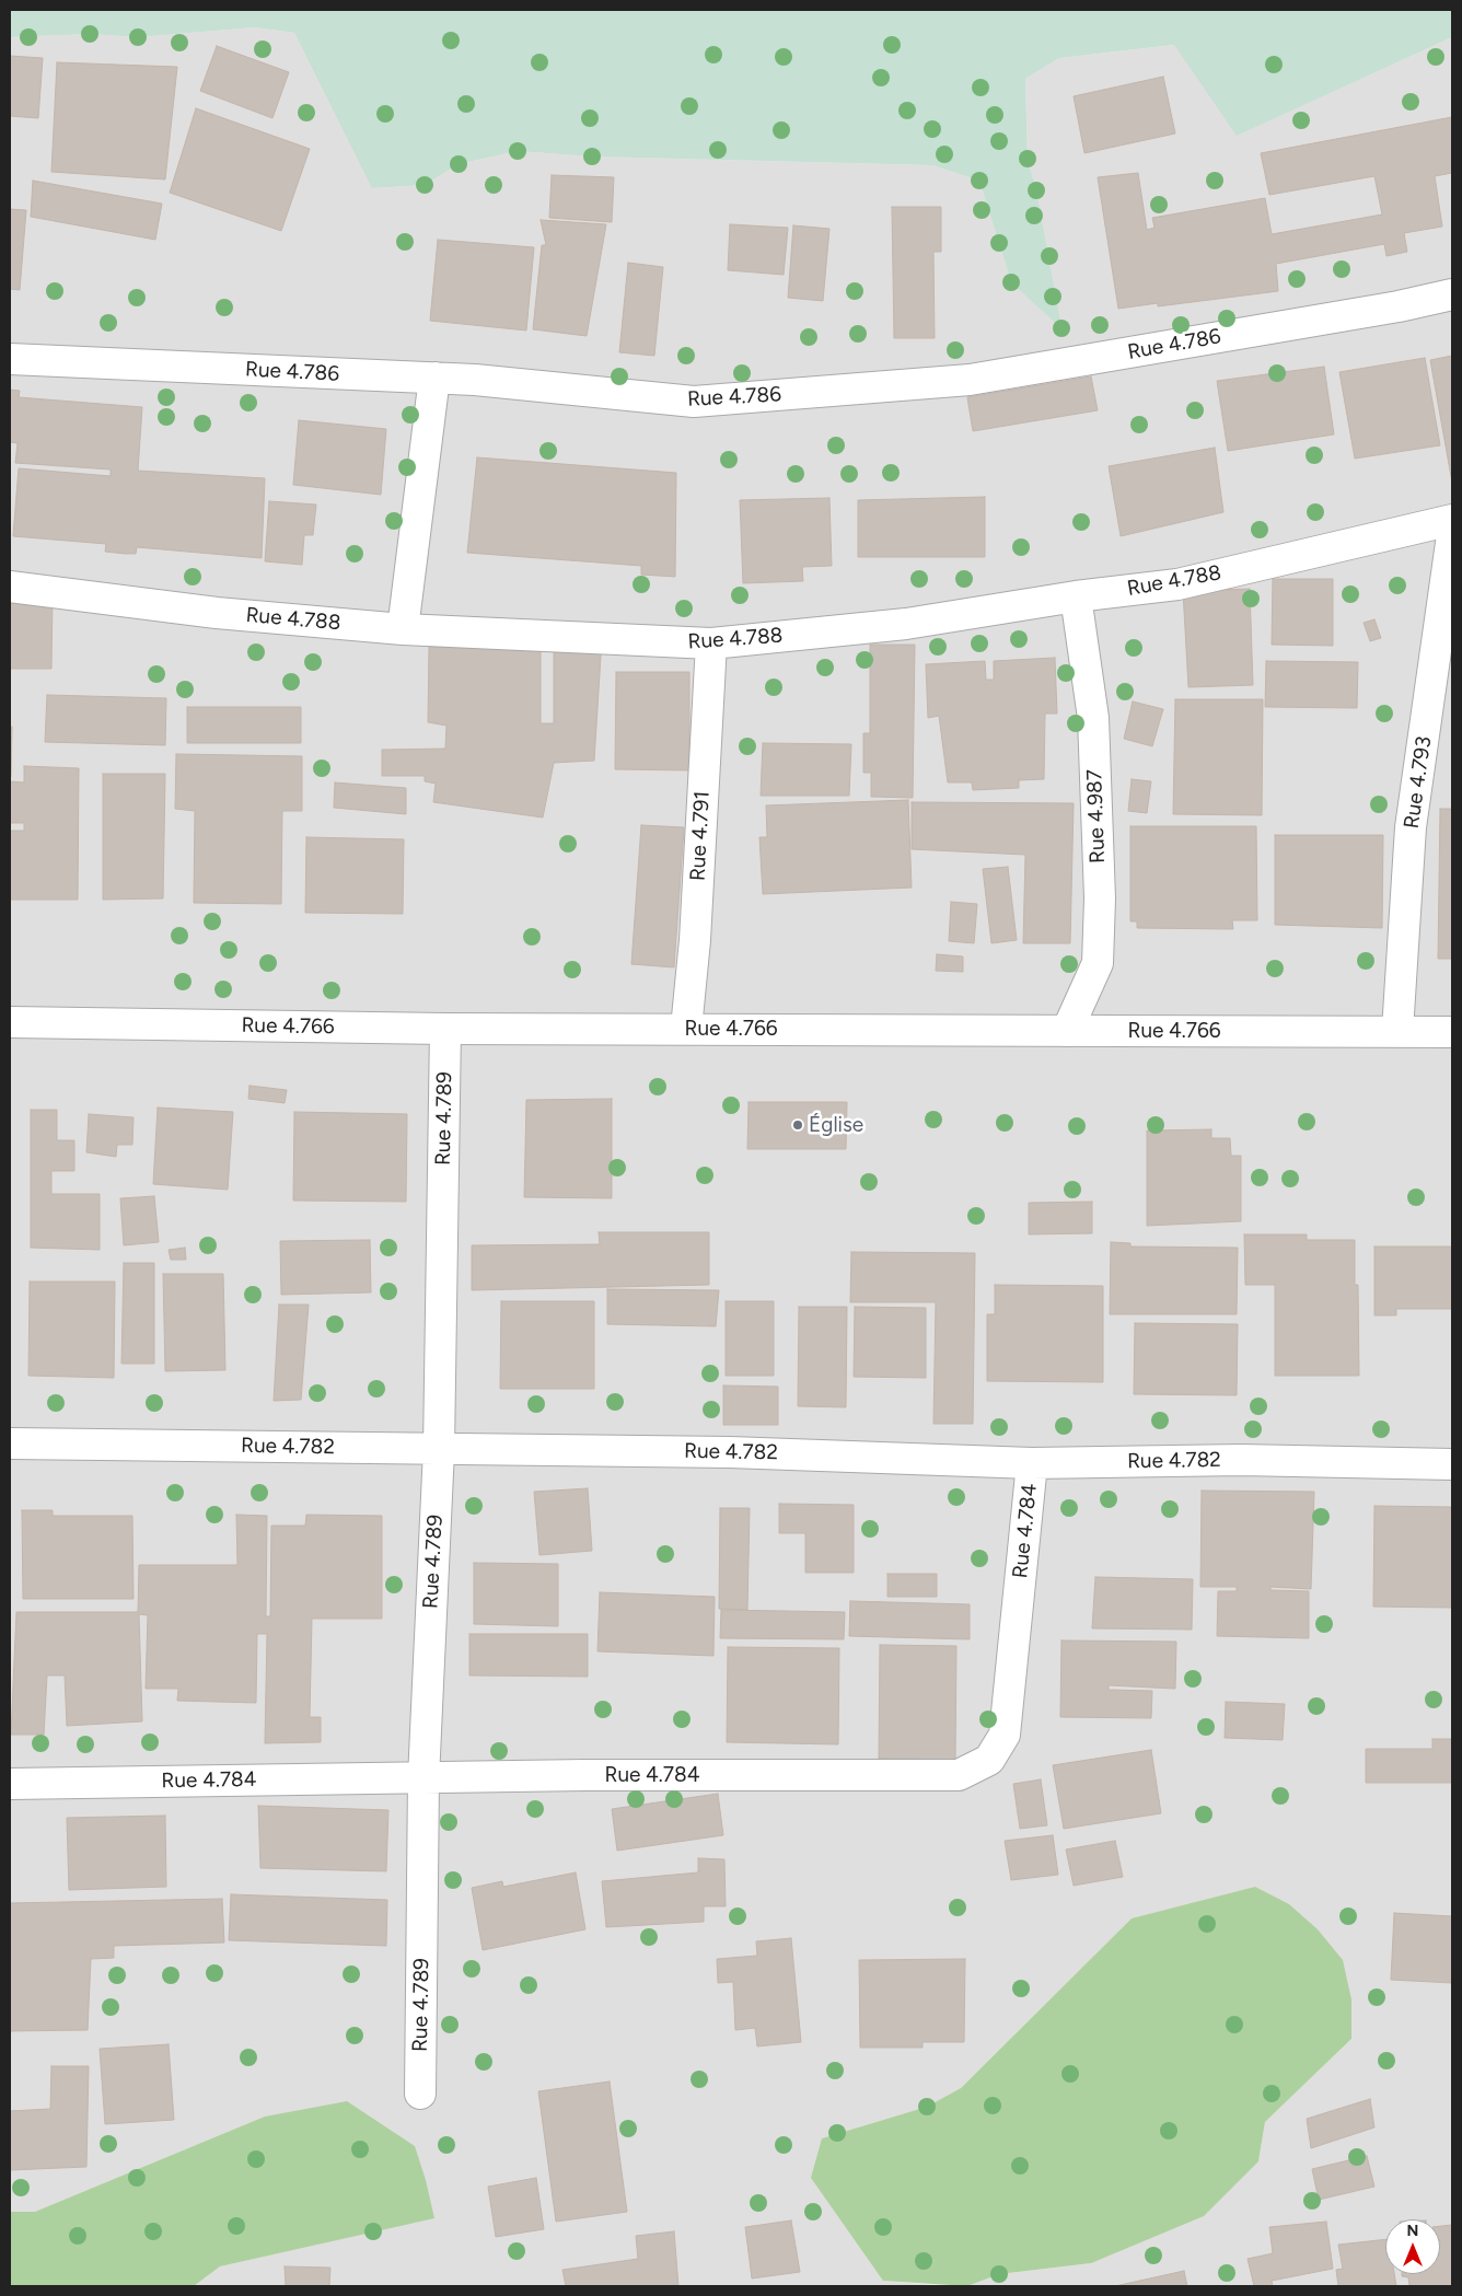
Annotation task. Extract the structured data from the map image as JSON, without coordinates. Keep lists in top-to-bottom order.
{
  "streets": {
    "street": [
      "Rue 4.786",
      "Rue 4.788",
      "Rue 4.793",
      "Rue 4.987",
      "Rue 4.791",
      "Rue 4.766",
      "Rue 4.789",
      "Rue 4.782",
      "Rue 4.784"
    ]
  },
  "crossings": [
    ["Rue 4.788", "Rue 4.987"],
    ["Rue 4.788", "Rue 4.791"],
    ["Rue 4.793", "Rue 4.766"],
    ["Rue 4.987", "Rue 4.766"],
    ["Rue 4.791", "Rue 4.766"],
    ["Rue 4.766", "Rue 4.789"],
    ["Rue 4.789", "Rue 4.782"],
    ["Rue 4.789", "Rue 4.784"],
    ["Rue 4.782", "Rue 4.784"]
  ],
  "places": ["Église"],
  "north": "top"
}
